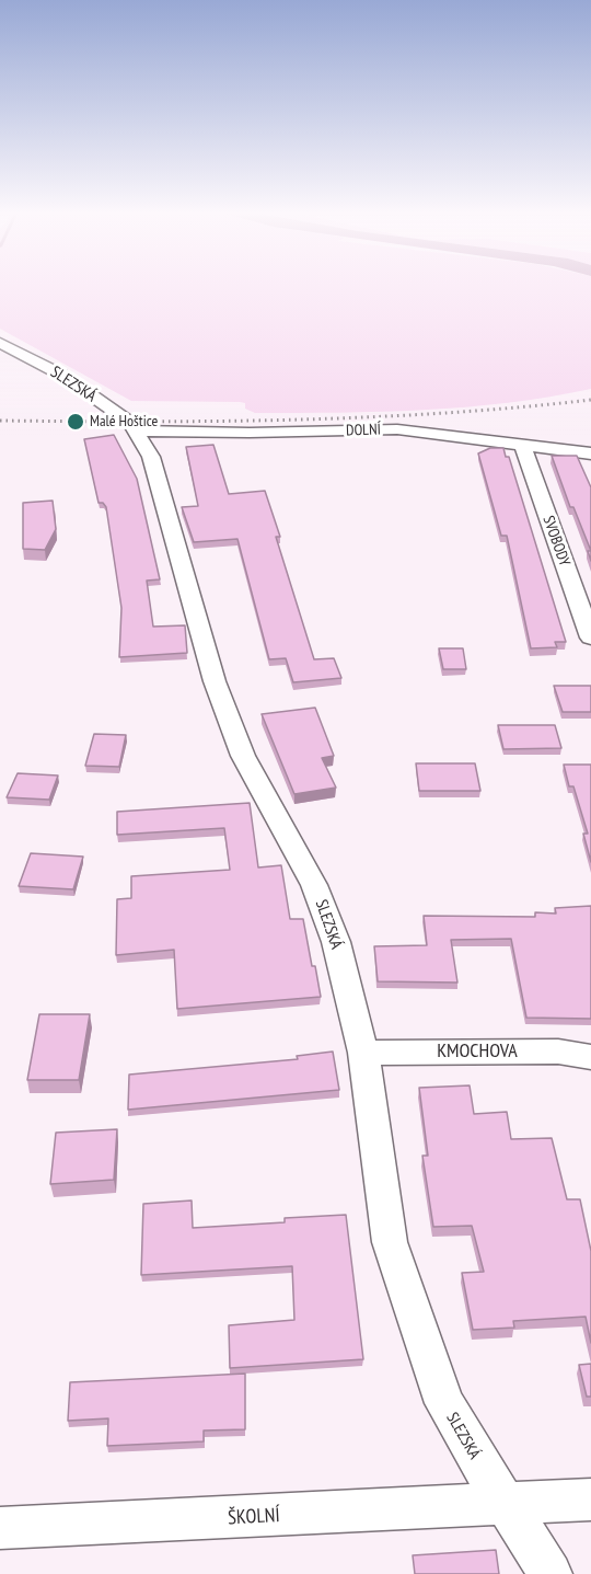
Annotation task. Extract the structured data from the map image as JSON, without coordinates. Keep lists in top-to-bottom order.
{
  "streets": {
    "street": [
      "SLEZSKÁ",
      "DOLNÍ",
      "SVOBODY",
      "KMOCHOVA",
      "ŠKOLNÍ"
    ]
  },
  "crossings": [
    ["SLEZSKÁ", "DOLNÍ"],
    ["SLEZSKÁ", "KMOCHOVA"],
    ["SLEZSKÁ", "ŠKOLNÍ"],
    ["DOLNÍ", "SVOBODY"]
  ],
  "places": ["Malé Hoštice"]
}
